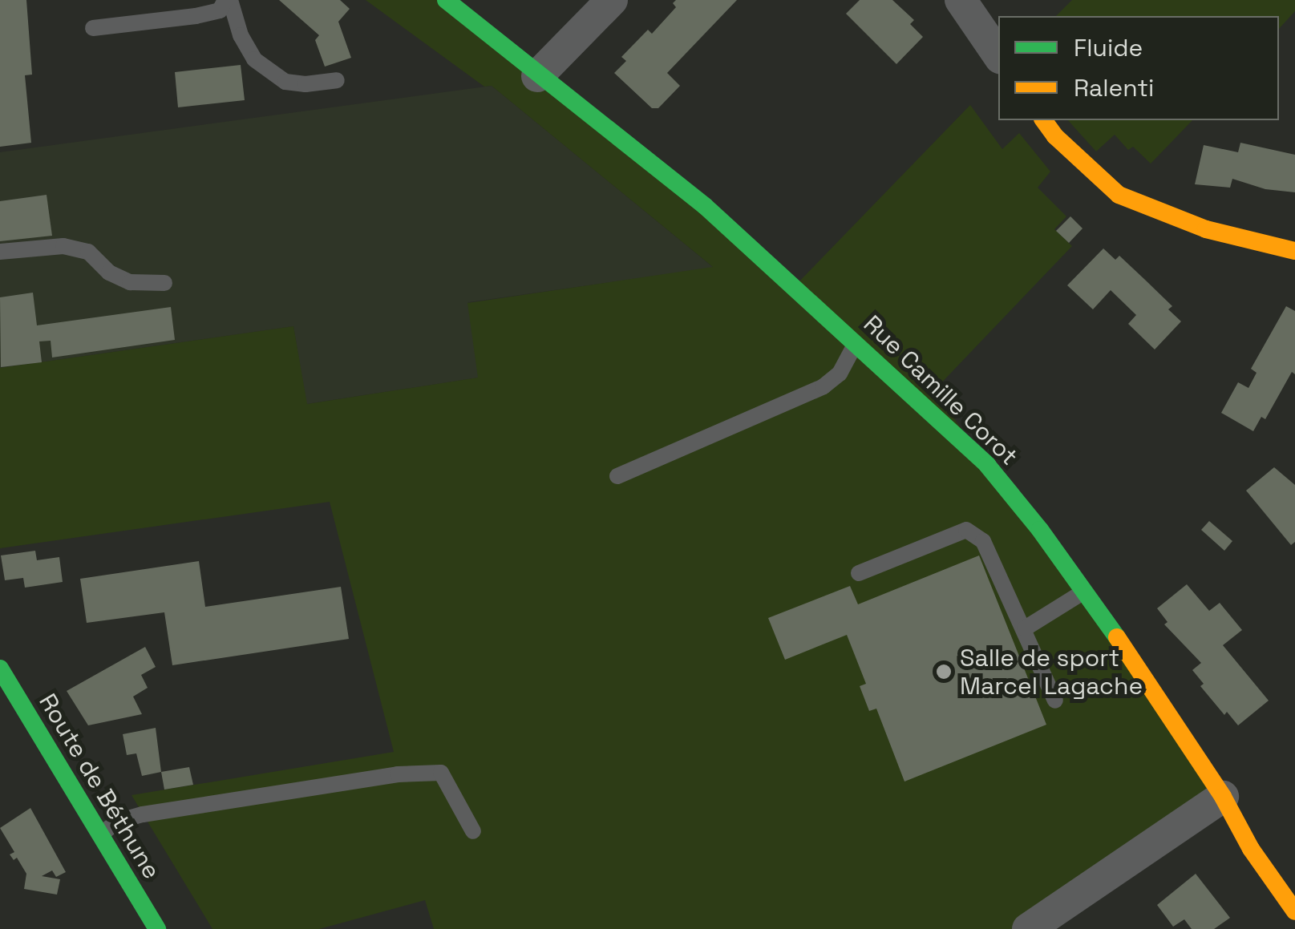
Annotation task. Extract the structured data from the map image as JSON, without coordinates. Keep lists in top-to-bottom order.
{
  "streets": {
    "street": ["Rue Camille Corot", "Route de Béthune"]
  },
  "places": ["Salle de sport Marcel Lagache"],
  "legend": ["Fluide", "Ralenti"]
}
